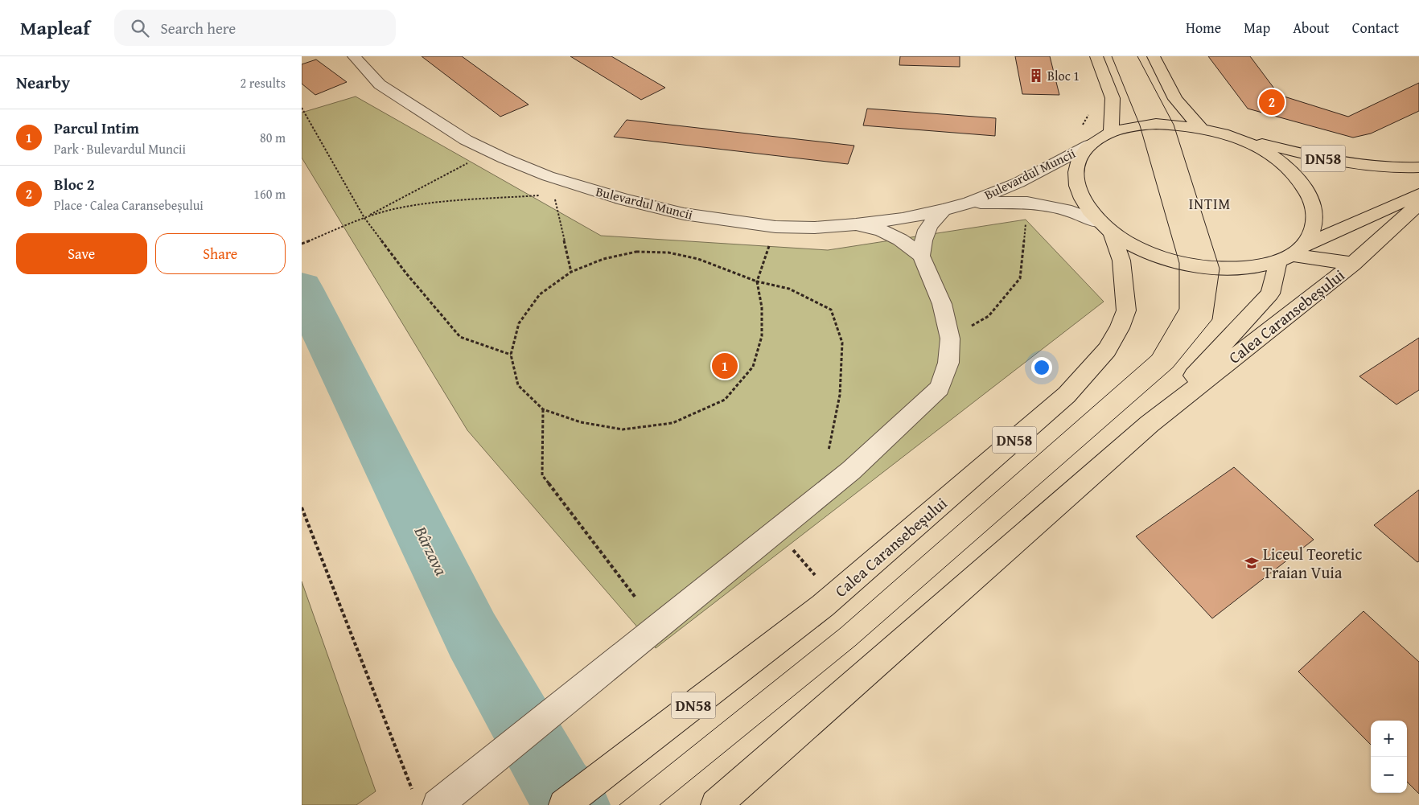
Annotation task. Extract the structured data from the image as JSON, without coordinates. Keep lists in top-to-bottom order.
{
  "streets": {
    "main road": ["DN58", "Calea Caransebeșului"],
    "street": ["Bulevardul Muncii"]
  },
  "crossings": [
    ["DN58", "Bulevardul Muncii"],
    ["DN58", "Calea Caransebeșului"],
    ["Bulevardul Muncii", "Calea Caransebeșului"]
  ],
  "districts": ["INTIM"],
  "water": ["Bârzava"],
  "places": {
    "building": ["Bloc 1"],
    "school or university": ["Liceul Teoretic Traian Vuia"]
  },
  "page": {
    "header": "Mapleaf",
    "search": "Search here",
    "nav": [
      "Home",
      "Map",
      "About",
      "Contact"
    ],
    "heading": ["Nearby", "2 results"],
    "pins": ["2", "1"],
    "list": [
      {
        "mark": "1",
        "name": "Parcul Intim",
        "note": "Park · Bulevardul Muncii",
        "value": "80 m"
      },
      {
        "mark": "2",
        "name": "Bloc 2",
        "note": "Place · Calea Caransebeșului",
        "value": "160 m"
      }
    ],
    "buttons": ["Save", "Share"],
    "map_buttons": ["+", "−"]
  }
}
